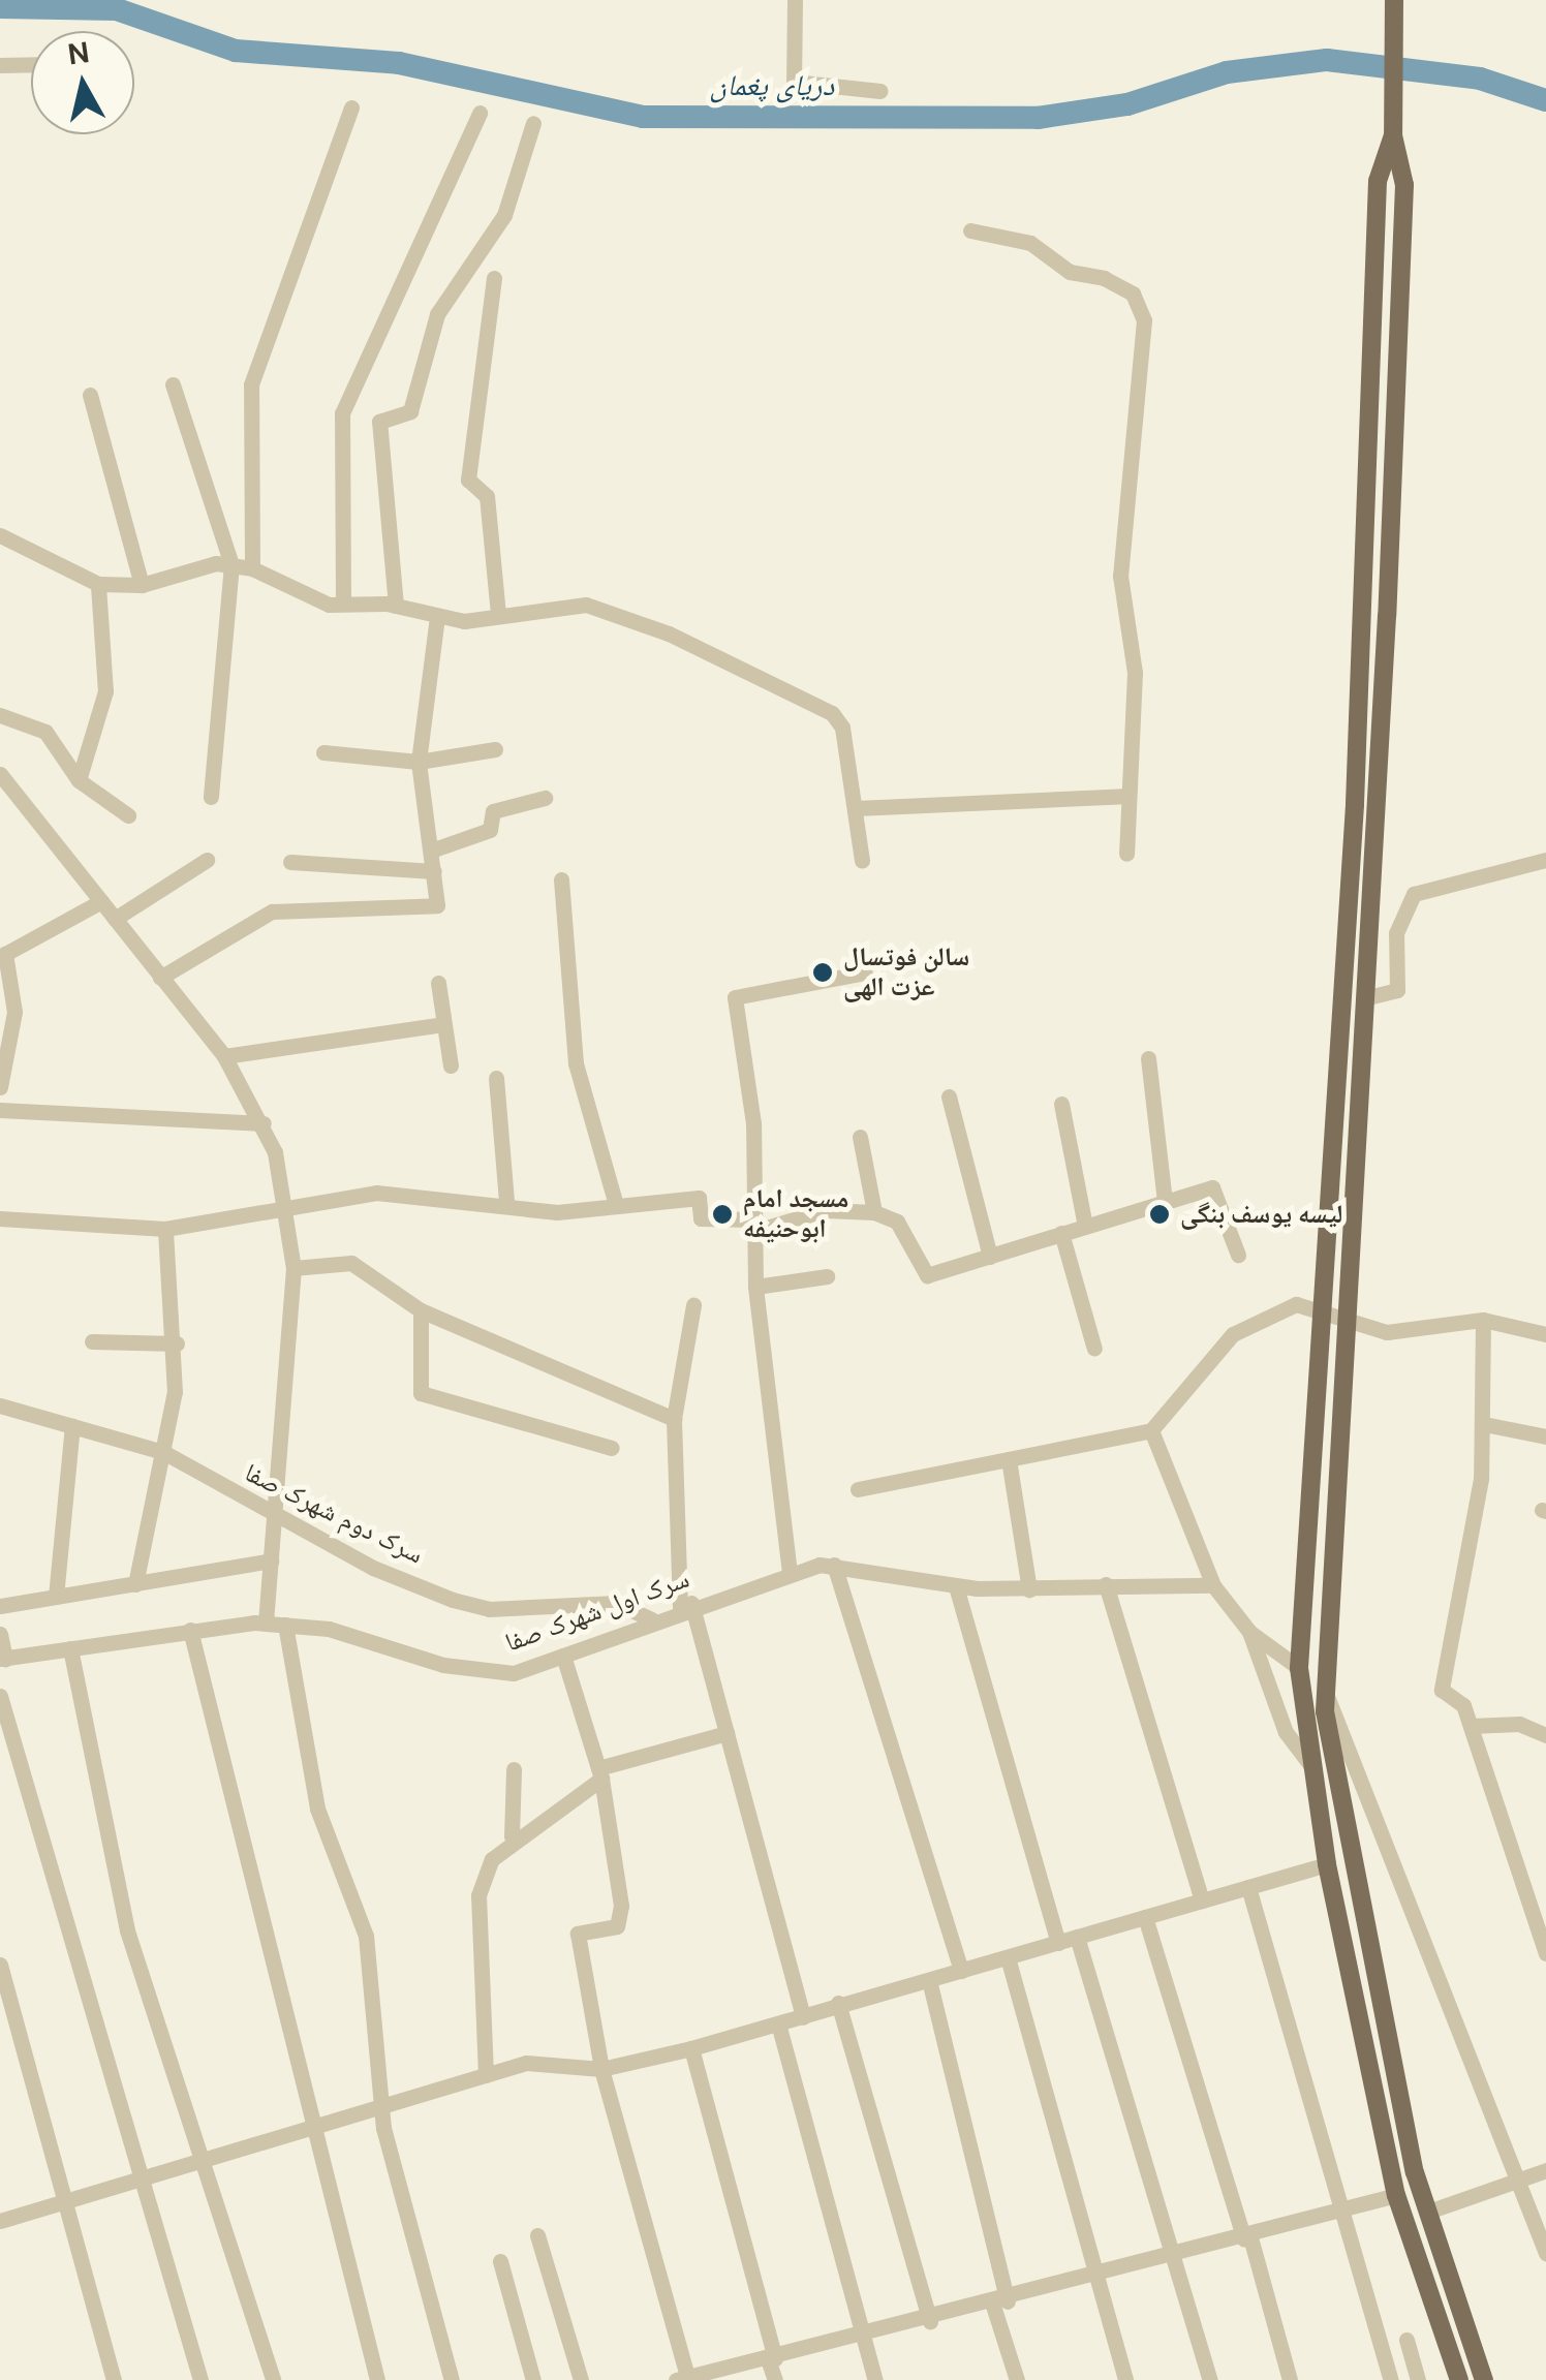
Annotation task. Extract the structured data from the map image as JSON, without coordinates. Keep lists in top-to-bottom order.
{
  "streets": {
    "street": ["سرک دوم شهرک صفا", "سرک اول شهرک صفا"]
  },
  "crossings": [
    ["سرک دوم شهرک صفا", "سرک اول شهرک صفا"]
  ],
  "water": ["دریای پغمان"],
  "places": ["سالن فوتسال عزت الهی", "مسجد امام ابوحنیفه", "لیسه یوسف بنگی"],
  "north": "top"
}
